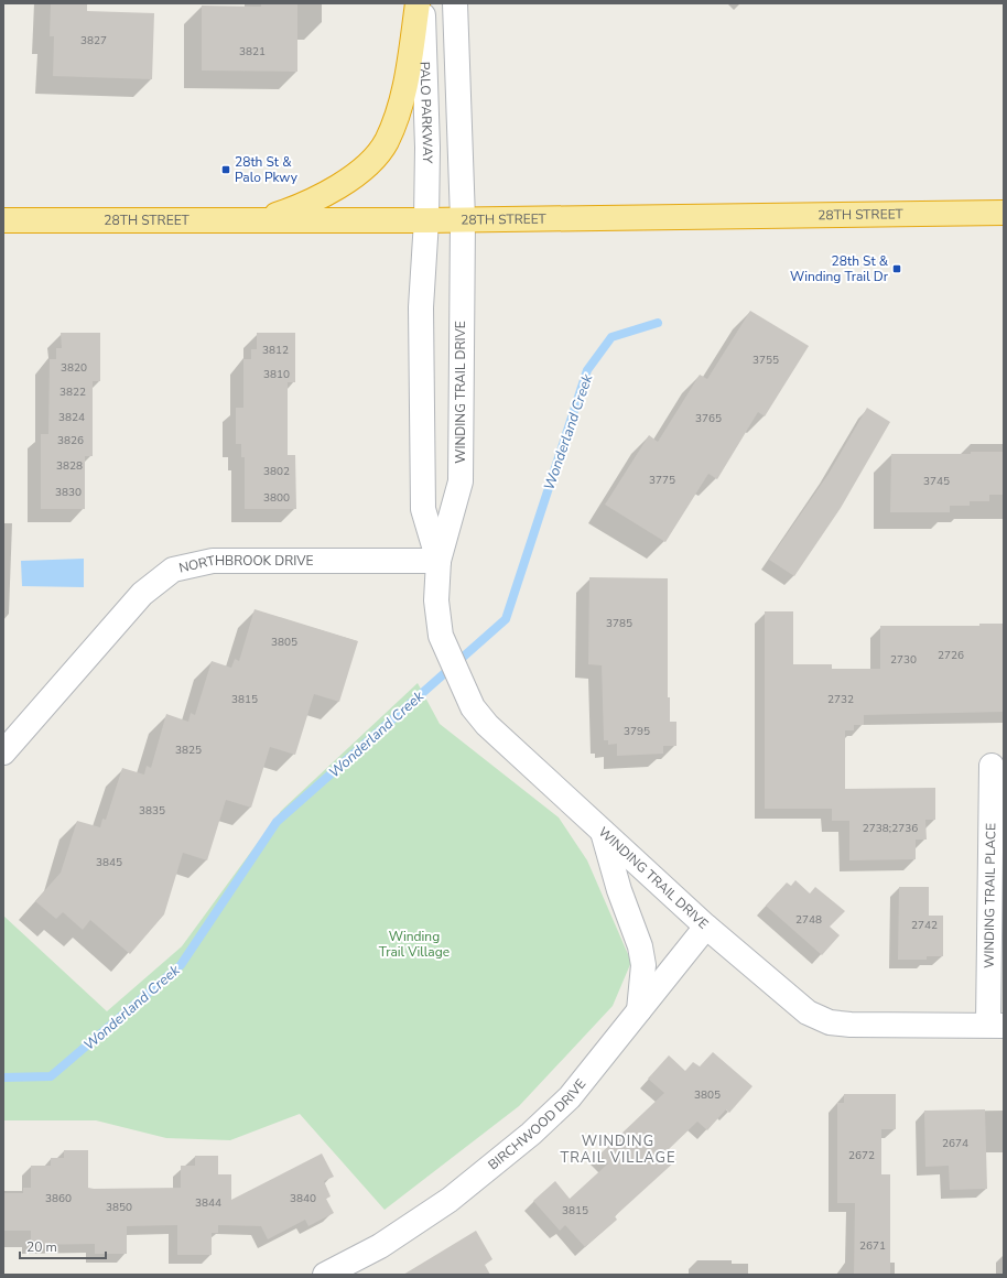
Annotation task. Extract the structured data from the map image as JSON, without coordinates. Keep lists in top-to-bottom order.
{
  "streets": {
    "highway": ["28TH STREET"],
    "street": [
      "PALO PARKWAY",
      "WINDING TRAIL DRIVE",
      "NORTHBROOK DRIVE",
      "WINDING TRAIL PLACE",
      "BIRCHWOOD DRIVE"
    ]
  },
  "crossings": [
    ["PALO PARKWAY", "28TH STREET"],
    ["PALO PARKWAY", "WINDING TRAIL DRIVE"],
    ["28TH STREET", "WINDING TRAIL DRIVE"],
    ["WINDING TRAIL DRIVE", "NORTHBROOK DRIVE"],
    ["WINDING TRAIL DRIVE", "WINDING TRAIL PLACE"],
    ["WINDING TRAIL DRIVE", "BIRCHWOOD DRIVE"]
  ],
  "districts": ["WINDING TRAIL VILLAGE"],
  "water": ["Wonderland Creek"],
  "parks": ["Winding Trail Village"],
  "places": {
    "transit": ["28th St & Palo Pkwy", "28th St & Winding Trail Dr"]
  },
  "house_numbers": [
    "3827",
    "3821",
    "3812",
    "3755",
    "3820",
    "3810",
    "3822",
    "3824",
    "3765",
    "3826",
    "3828",
    "3802",
    "3775",
    "3745",
    "3830",
    "3800",
    "3785",
    "3805",
    "2726",
    "2730",
    "3815",
    "2732",
    "3795",
    "3825",
    "3835",
    "2738;2736",
    "3845",
    "2748",
    "2742",
    "3805",
    "2674",
    "2672",
    "3860",
    "3840",
    "3844",
    "3850",
    "3815",
    "2671"
  ],
  "scale_bar": "20 m"
}
